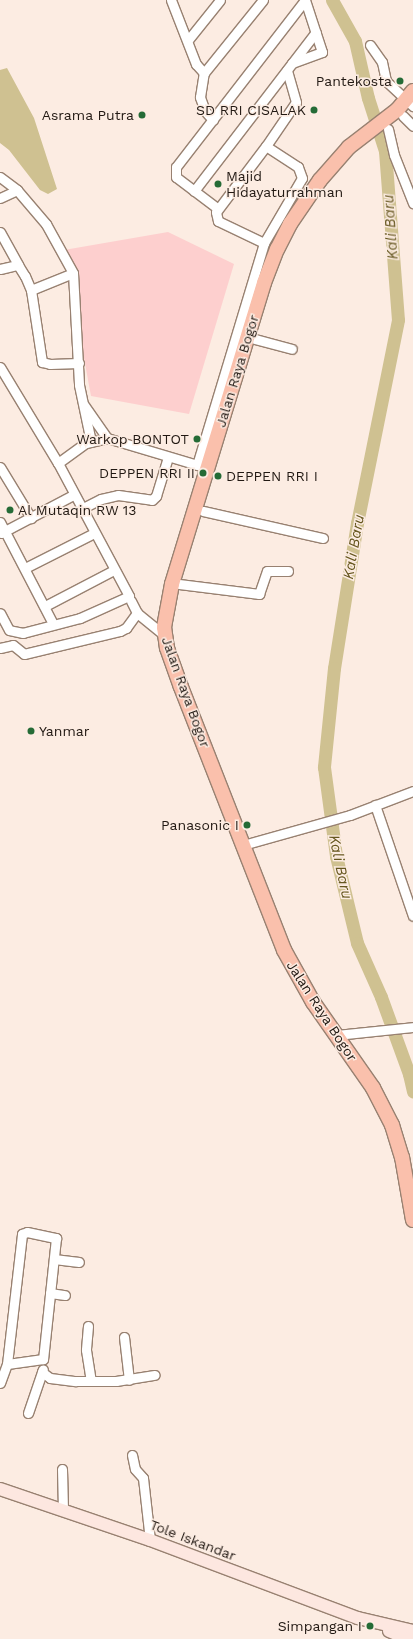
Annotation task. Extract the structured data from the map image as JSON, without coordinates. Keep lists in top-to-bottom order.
{
  "streets": {
    "highway": ["Jalan Raya Bogor"],
    "main road": ["Tole Iskandar"]
  },
  "water": ["Kali Baru"],
  "places": [
    "Pantekosta",
    "SD RRI CISALAK",
    "Asrama Putra",
    "Majid Hidayaturrahman",
    "Warkop BONTOT",
    "DEPPEN RRI II",
    "DEPPEN RRI I",
    "Al Mutaqin RW 13",
    "Yanmar",
    "Panasonic I",
    "Simpangan I"
  ]
}
